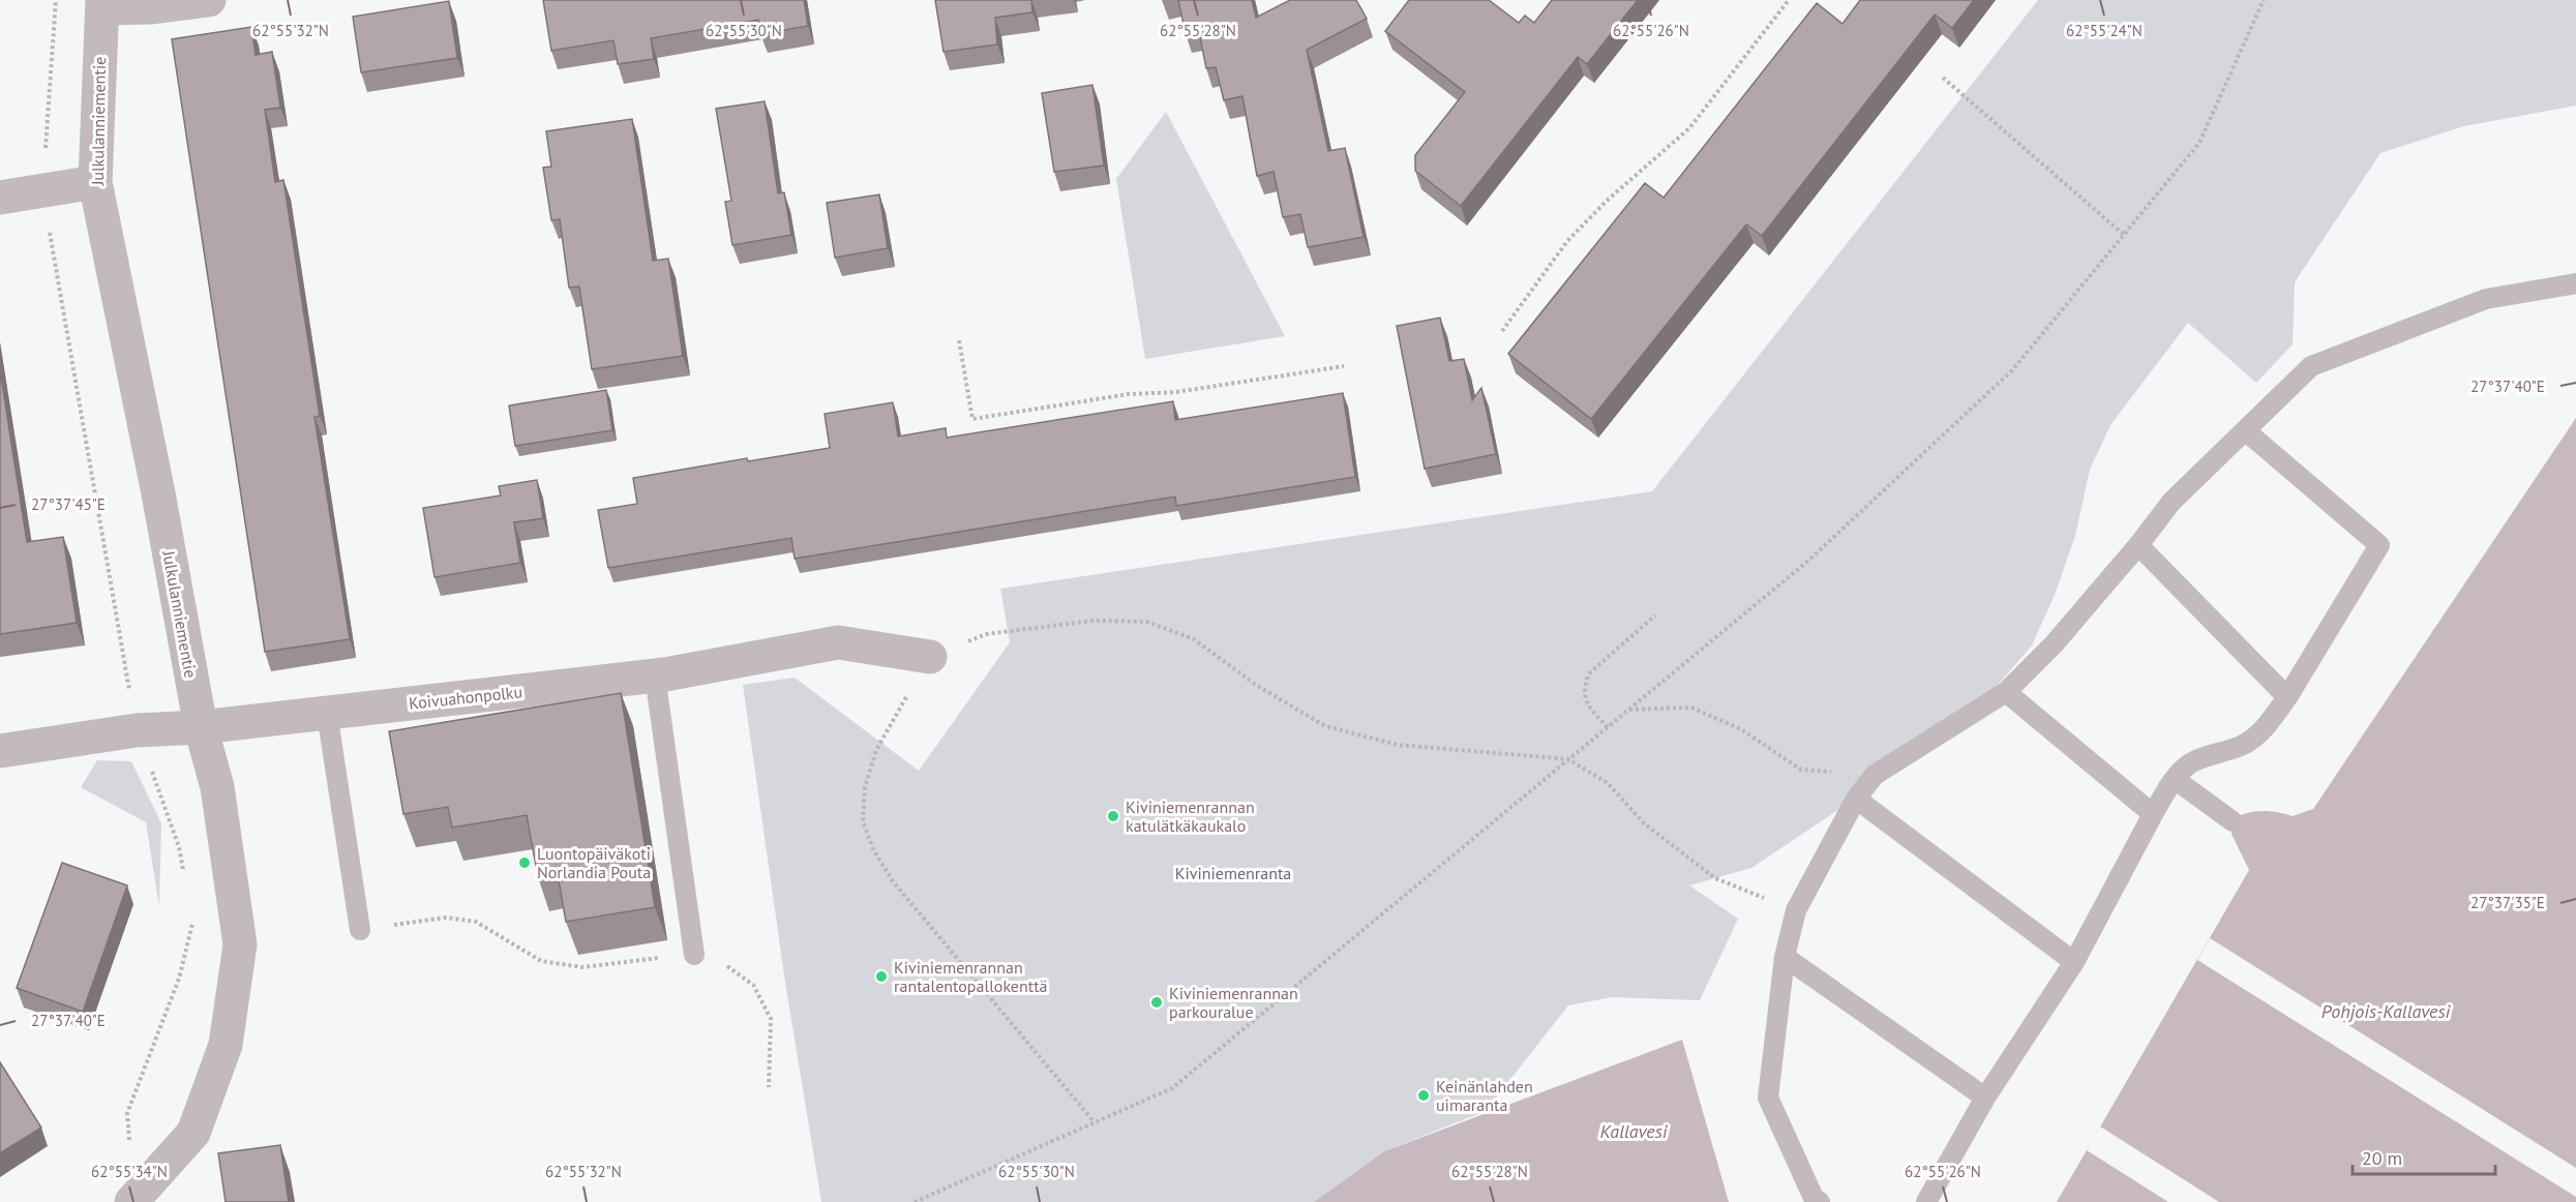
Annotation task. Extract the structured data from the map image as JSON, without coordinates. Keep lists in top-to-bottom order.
{
  "streets": {
    "street": ["Julkulanniementie", "Koivuahonpolku"]
  },
  "crossings": [
    ["Julkulanniementie", "Koivuahonpolku"]
  ],
  "water": ["Pohjois-Kallavesi", "Kallavesi"],
  "parks": ["Kiviniemenranta"],
  "places": [
    "Kiviniemenrannan katulätkäkaukalo",
    "Luontopäiväkoti Norlandia Pouta",
    "Kiviniemenrannan rantalentopallokenttä",
    "Kiviniemenrannan parkouralue",
    "Keinänlahden uimaranta"
  ],
  "scale_bar": "20 m",
  "coordinates": [
    "62°55'32\"N",
    "62°55'30\"N",
    "62°55'28\"N",
    "62°55'26\"N",
    "62°55'24\"N",
    "27°37'40\"E",
    "27°37'45\"E",
    "27°37'35\"E",
    "62°55'34\"N"
  ]
}
